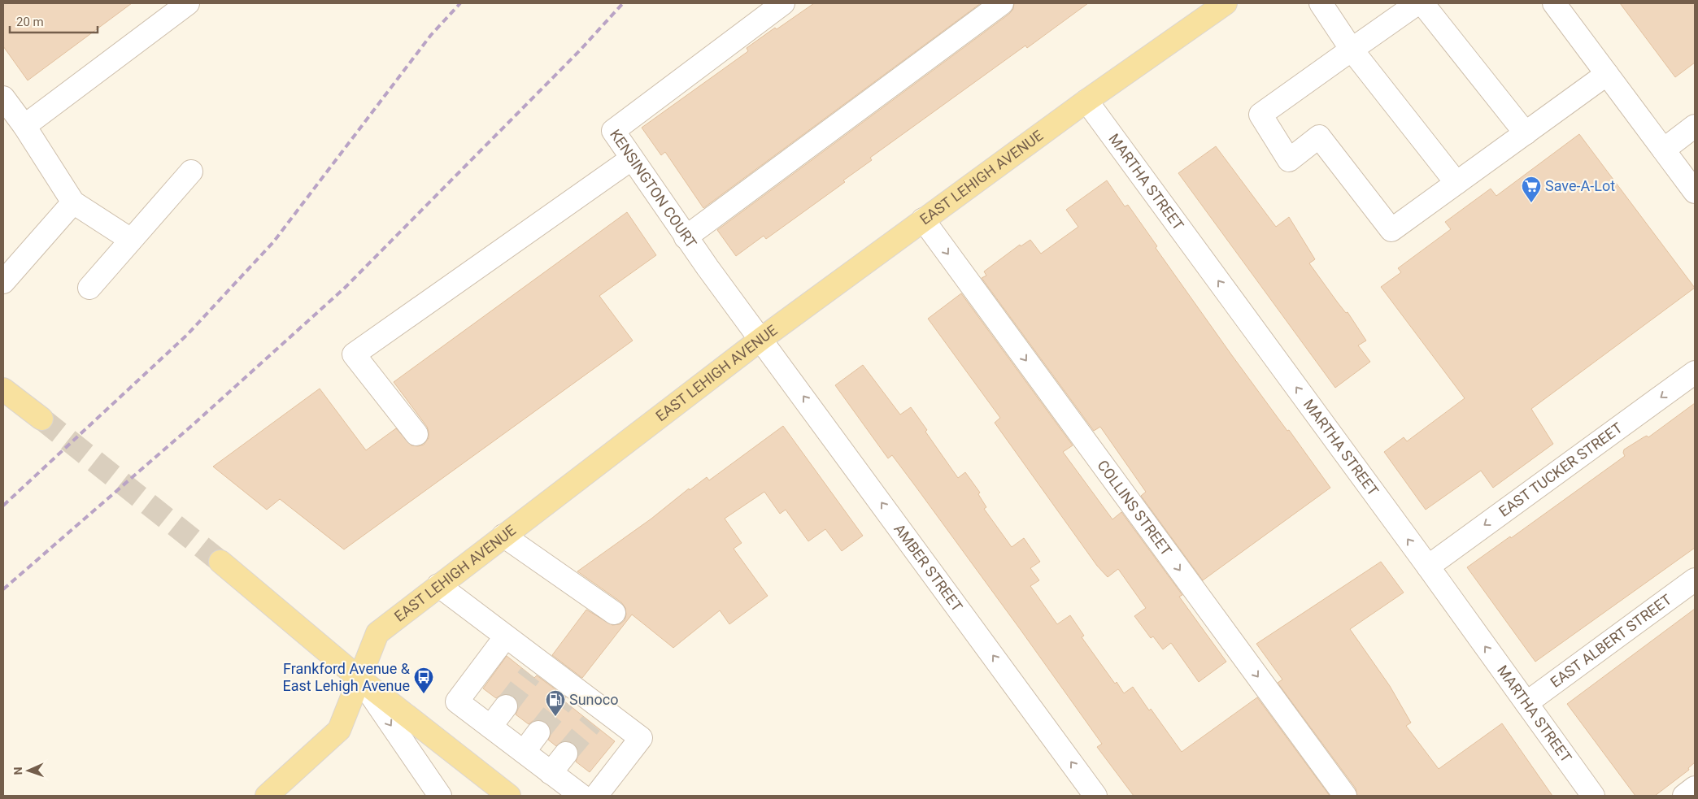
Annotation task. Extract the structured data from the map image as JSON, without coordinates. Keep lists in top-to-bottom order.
{
  "streets": {
    "main road": ["EAST LEHIGH AVENUE"],
    "street": [
      "MARTHA STREET",
      "KENSINGTON COURT",
      "EAST TUCKER STREET",
      "COLLINS STREET",
      "AMBER STREET",
      "EAST ALBERT STREET"
    ]
  },
  "crossings": [
    ["EAST LEHIGH AVENUE", "MARTHA STREET"],
    ["EAST LEHIGH AVENUE", "KENSINGTON COURT"],
    ["EAST LEHIGH AVENUE", "COLLINS STREET"],
    ["EAST LEHIGH AVENUE", "AMBER STREET"],
    ["MARTHA STREET", "EAST TUCKER STREET"],
    ["MARTHA STREET", "EAST ALBERT STREET"],
    ["KENSINGTON COURT", "AMBER STREET"]
  ],
  "one_way": [
    "MARTHA STREET",
    "EAST TUCKER STREET",
    "COLLINS STREET",
    "AMBER STREET"
  ],
  "places": {
    "supermarket": ["Save-A-Lot"],
    "bus stop": ["Frankford Avenue & East Lehigh Avenue"],
    "fuel station": ["Sunoco"]
  },
  "scale_bar": "20 m",
  "north": "left"
}
